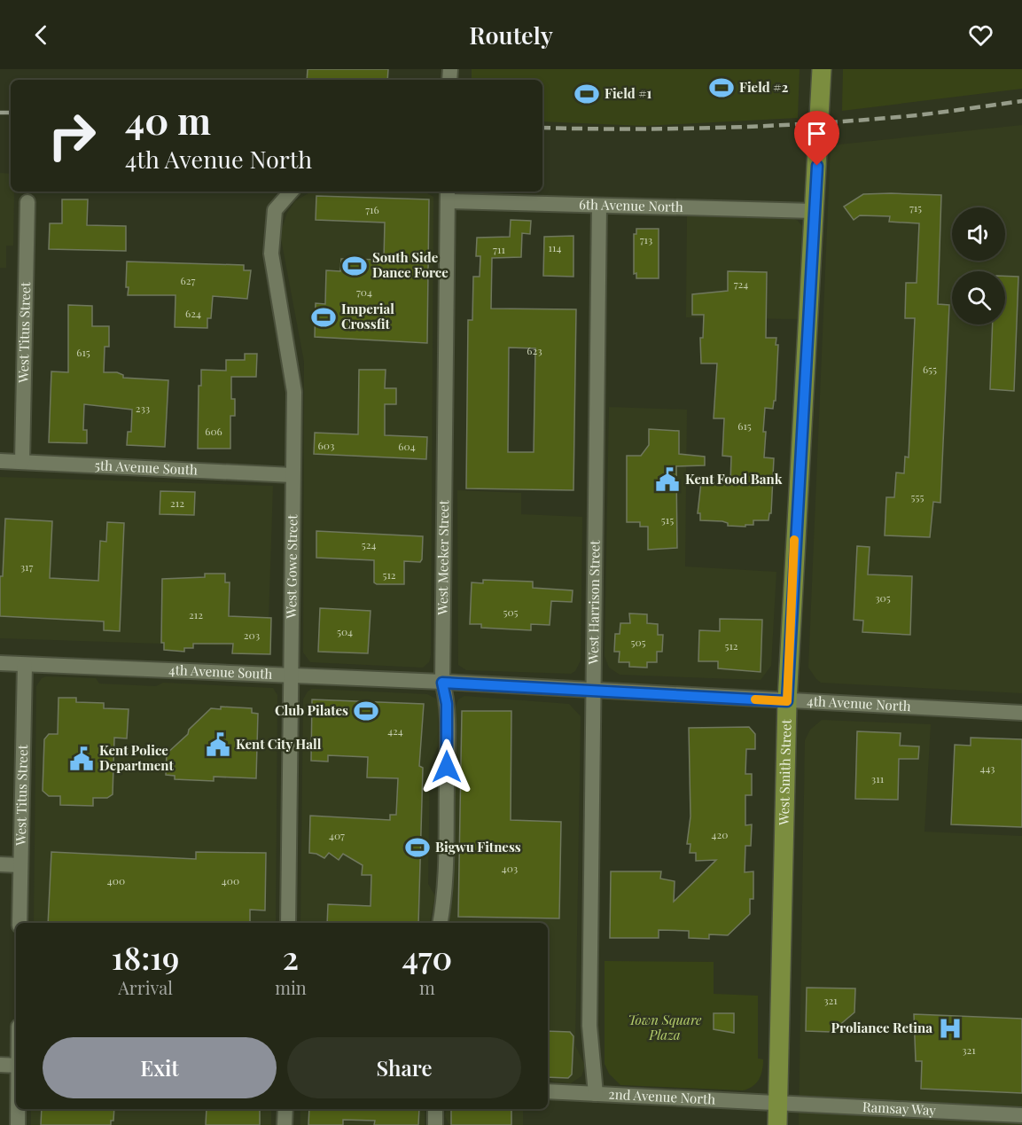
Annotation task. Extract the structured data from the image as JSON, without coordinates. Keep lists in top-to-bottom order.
{
  "streets": {
    "main road": ["West Smith Street"],
    "street": [
      "6th Avenue North",
      "West Titus Street",
      "5th Avenue South",
      "West Meeker Street",
      "West Gowe Street",
      "West Harrison Street",
      "4th Avenue South",
      "4th Avenue North",
      "2nd Avenue North",
      "Ramsay Way"
    ]
  },
  "crossings": [
    ["6th Avenue North", "West Meeker Street"],
    ["6th Avenue North", "West Harrison Street"],
    ["6th Avenue North", "West Smith Street"],
    ["West Titus Street", "5th Avenue South"],
    ["West Titus Street", "4th Avenue South"],
    ["5th Avenue South", "West Gowe Street"],
    ["West Meeker Street", "4th Avenue South"],
    ["West Meeker Street", "4th Avenue North"],
    ["West Gowe Street", "4th Avenue South"],
    ["West Harrison Street", "4th Avenue North"],
    ["West Harrison Street", "2nd Avenue North"],
    ["4th Avenue South", "4th Avenue North"],
    ["4th Avenue North", "West Smith Street"],
    ["West Smith Street", "2nd Avenue North"],
    ["West Smith Street", "Ramsay Way"],
    ["2nd Avenue North", "Ramsay Way"]
  ],
  "parks": ["Town Square Plaza"],
  "places": {
    "sports": [
      "Field #2",
      "Field #1",
      "South Side Dance Force",
      "Imperial Crossfit",
      "Club Pilates",
      "Bigwu Fitness"
    ],
    "public building": ["Kent Food Bank", "Kent City Hall", "Kent Police Department"],
    "hospital": ["Proliance Retina"]
  },
  "house_numbers": [
    "715",
    "716",
    "713",
    "114",
    "711",
    "627",
    "724",
    "704",
    "624",
    "623",
    "615",
    "655",
    "233",
    "615",
    "606",
    "603",
    "604",
    "555",
    "212",
    "515",
    "524",
    "317",
    "512",
    "305",
    "505",
    "212",
    "504",
    "203",
    "505",
    "512",
    "424",
    "443",
    "311",
    "420",
    "407",
    "403",
    "400",
    "400",
    "321",
    "321"
  ],
  "page": {
    "header": "Routely",
    "turn": ["40 m", "4th Avenue North"],
    "eta": [
      "18:19",
      "Arrival",
      "2",
      "min",
      "470",
      "m"
    ],
    "buttons": ["Exit", "Share"]
  }
}
